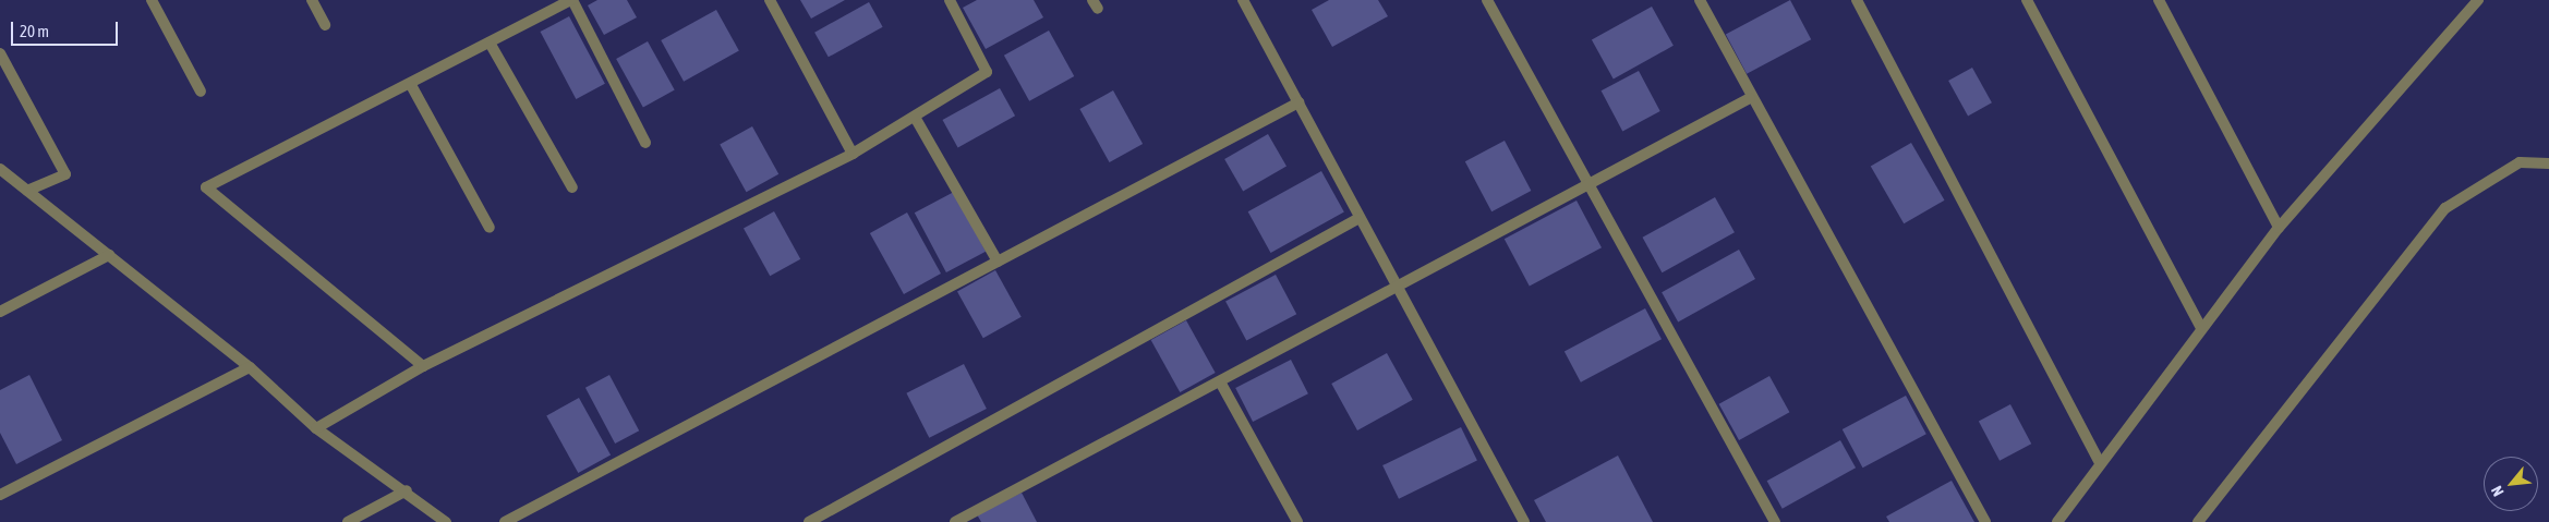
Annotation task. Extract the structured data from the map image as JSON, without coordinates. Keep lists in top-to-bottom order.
{
  "scale_bar": "20 m",
  "north": "bottom left"
}
